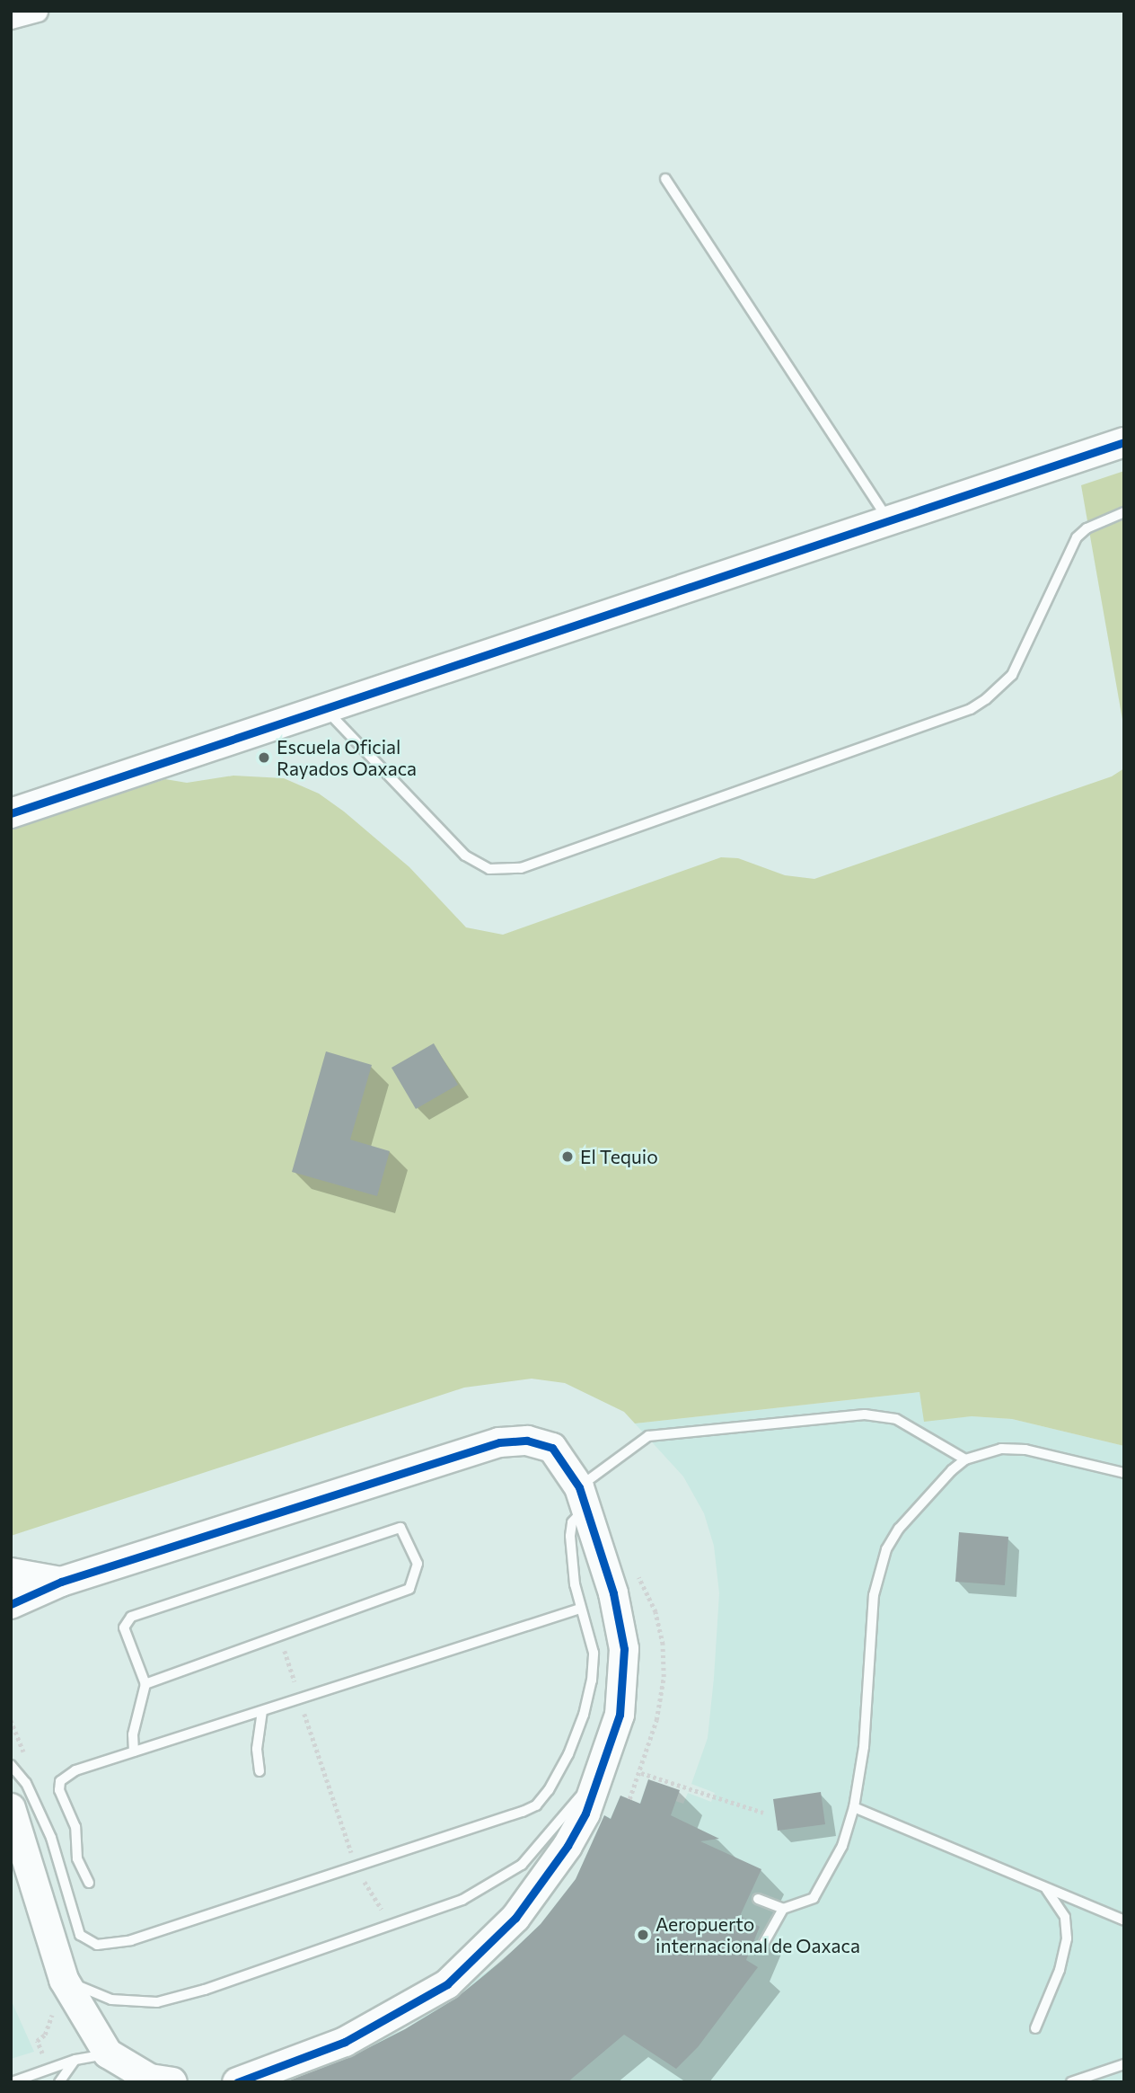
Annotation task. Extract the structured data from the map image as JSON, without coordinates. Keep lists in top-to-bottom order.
{
  "places": ["Escuela Oficial Rayados Oaxaca", "El Tequio", "Aeropuerto internacional de Oaxaca"]
}
